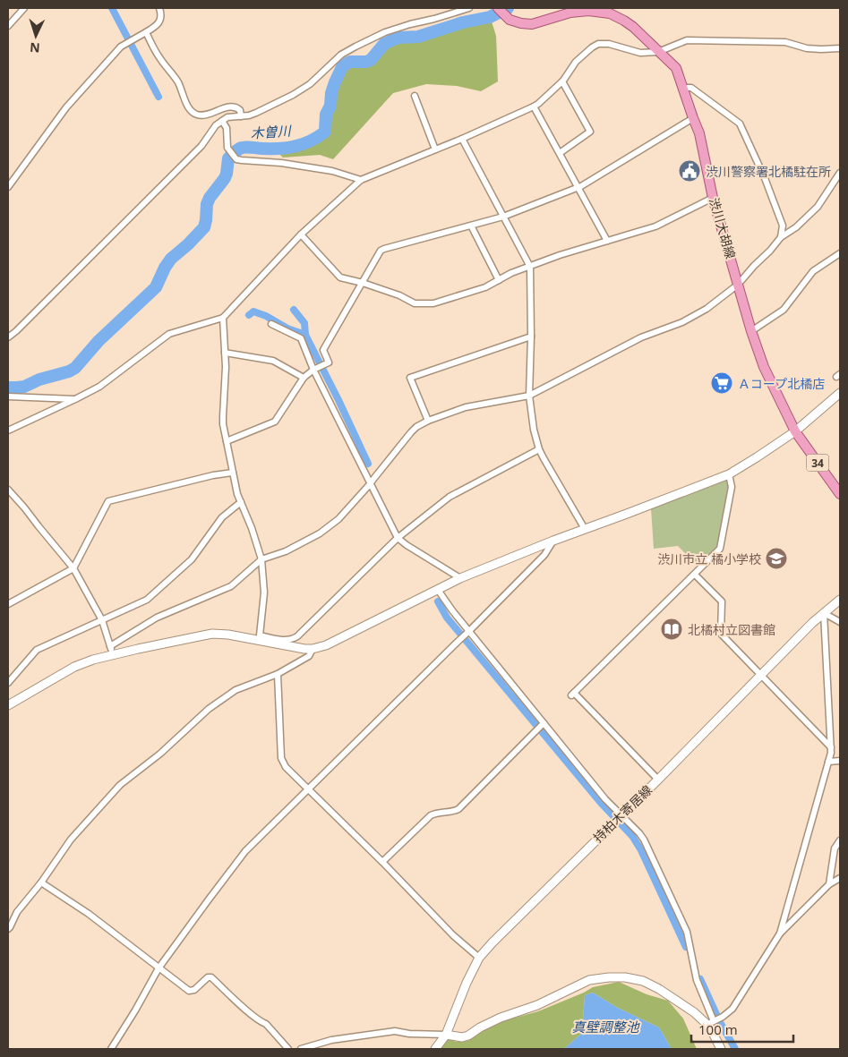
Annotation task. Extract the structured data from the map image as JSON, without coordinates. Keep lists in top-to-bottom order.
{
  "streets": {
    "main road": ["渋川大胡線", "34"],
    "street": ["持柏木寄居線"]
  },
  "water": ["木曽川", "真壁調整池"],
  "places": {
    "public building": ["渋川警察署北橘駐在所"],
    "supermarket": ["Ａコープ北橘店"],
    "school or university": ["渋川市立 橘小学校"],
    "library": ["北橘村立図書館"]
  },
  "scale_bar": "100 m",
  "north": "bottom"
}
